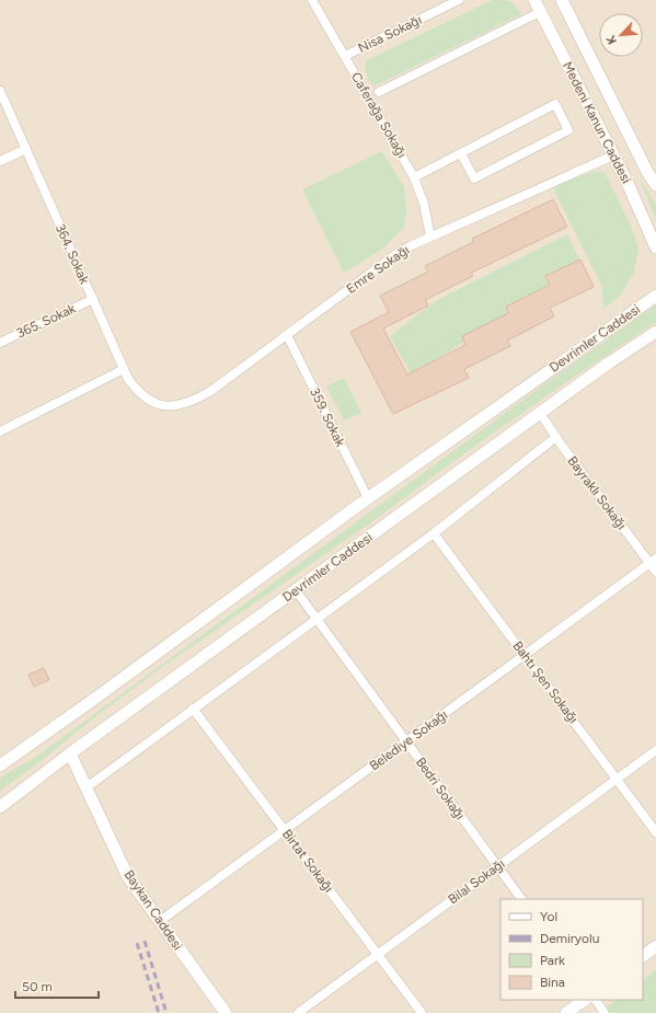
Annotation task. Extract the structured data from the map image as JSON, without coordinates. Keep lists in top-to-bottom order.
{
  "streets": {
    "main road": ["Medeni Kanun Caddesi", "Devrimler Caddesi", "Baykan Caddesi"],
    "street": [
      "Nisa Sokağı",
      "Caferağa Sokağı",
      "364. Sokak",
      "Emre Sokağı",
      "365. Sokak",
      "359. Sokak",
      "Bayraklı Sokağı",
      "Bahtı Şen Sokağı",
      "Belediye Sokağı",
      "Bedri Sokağı",
      "Birtat Sokağı",
      "Bilal Sokağı"
    ]
  },
  "crossings": [
    ["Nisa Sokağı", "Caferağa Sokağı"],
    ["Caferağa Sokağı", "Emre Sokağı"],
    ["Medeni Kanun Caddesi", "Emre Sokağı"],
    ["364. Sokak", "Emre Sokağı"],
    ["364. Sokak", "365. Sokak"],
    ["Emre Sokağı", "359. Sokak"],
    ["Devrimler Caddesi", "359. Sokak"],
    ["Devrimler Caddesi", "Bayraklı Sokağı"],
    ["Devrimler Caddesi", "Bedri Sokağı"],
    ["Devrimler Caddesi", "Baykan Caddesi"],
    ["Bayraklı Sokağı", "Belediye Sokağı"],
    ["Bahtı Şen Sokağı", "Belediye Sokağı"],
    ["Bahtı Şen Sokağı", "Bilal Sokağı"],
    ["Belediye Sokağı", "Bedri Sokağı"],
    ["Belediye Sokağı", "Birtat Sokağı"],
    ["Belediye Sokağı", "Baykan Caddesi"],
    ["Bedri Sokağı", "Bilal Sokağı"],
    ["Birtat Sokağı", "Bilal Sokağı"]
  ],
  "legend": [
    "Yol",
    "Demiryolu",
    "Park",
    "Bina"
  ],
  "scale_bar": "50 m",
  "north": "bottom left"
}
